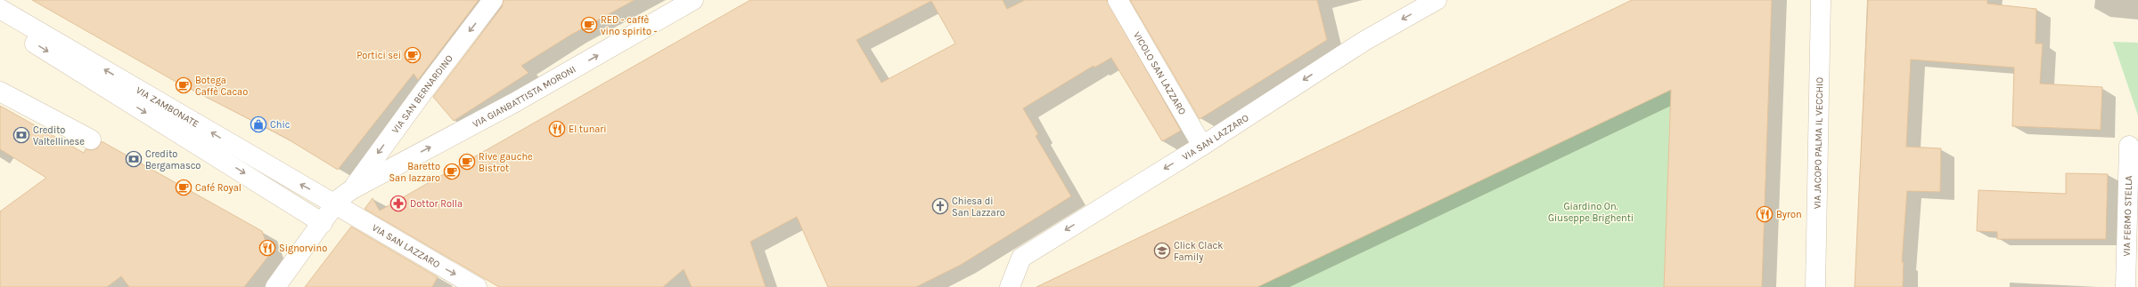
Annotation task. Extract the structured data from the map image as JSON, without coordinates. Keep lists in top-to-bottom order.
{
  "streets": {
    "street": [
      "VICOLO SAN LAZZARO",
      "VIA SAN BERNARDINO",
      "VIA GIANBATTISTA MORONI",
      "VIA ZAMBONATE",
      "VIA SAN LAZZARO",
      "VIA JACOPO PALMA IL VECCHIO",
      "VIA FERMO STELLA"
    ]
  },
  "crossings": [
    ["VICOLO SAN LAZZARO", "VIA SAN LAZZARO"],
    ["VIA SAN BERNARDINO", "VIA GIANBATTISTA MORONI"],
    ["VIA ZAMBONATE", "VIA SAN LAZZARO"]
  ],
  "one_way": ["VIA SAN BERNARDINO", "VIA GIANBATTISTA MORONI"],
  "parks": ["Giardino On. Giuseppe Brighenti"],
  "places": {
    "cafe": [
      "RED - caffè vino spirito -",
      "Portici sei",
      "Botega Caffè Cacao",
      "Rive gauche Bistrot",
      "Baretto San lazzaro",
      "Café Royal"
    ],
    "shop": ["Chic"],
    "restaurant": ["El tunari", "Byron", "Signorvino"],
    "bank": ["Credito Valtellinese", "Credito Bergamasco"],
    "pharmacy": ["Dottor Rolla"],
    "church": ["Chiesa di San Lazzaro"],
    "school or university": ["Click Clack Family"]
  }
}
